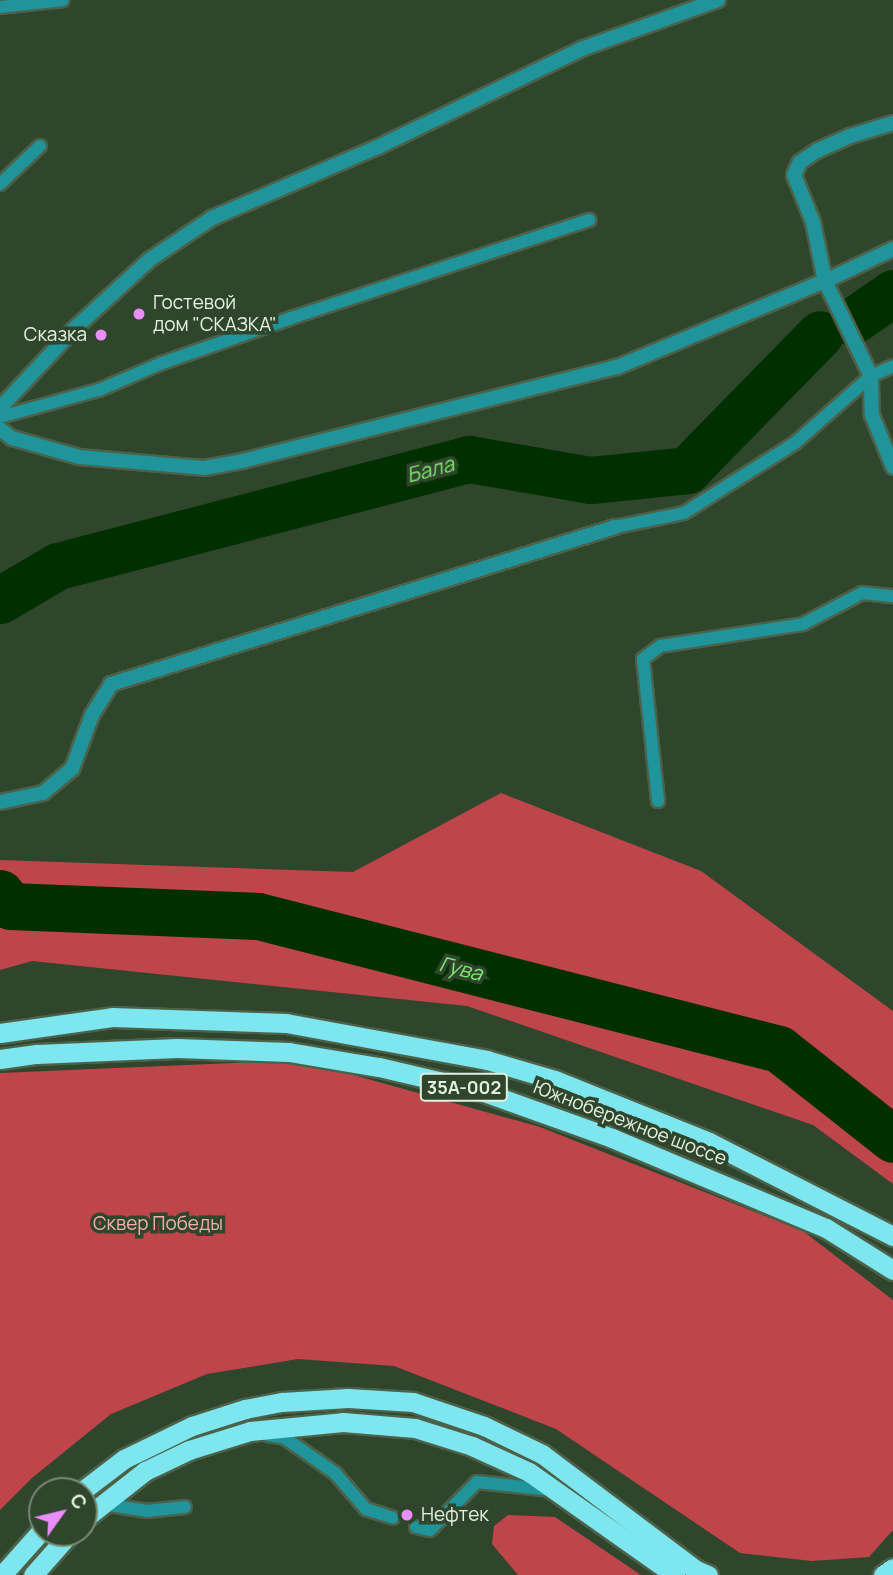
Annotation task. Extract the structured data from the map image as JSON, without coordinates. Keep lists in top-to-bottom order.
{
  "streets": {
    "highway": ["35А-002", "Южнобережное шоссе"]
  },
  "water": ["Бала", "Гува"],
  "parks": ["Сквер Победы"],
  "places": ["Гостевой дом \"СКАЗКА\"", "Сказка", "Нефтек"],
  "north": "top right"
}
